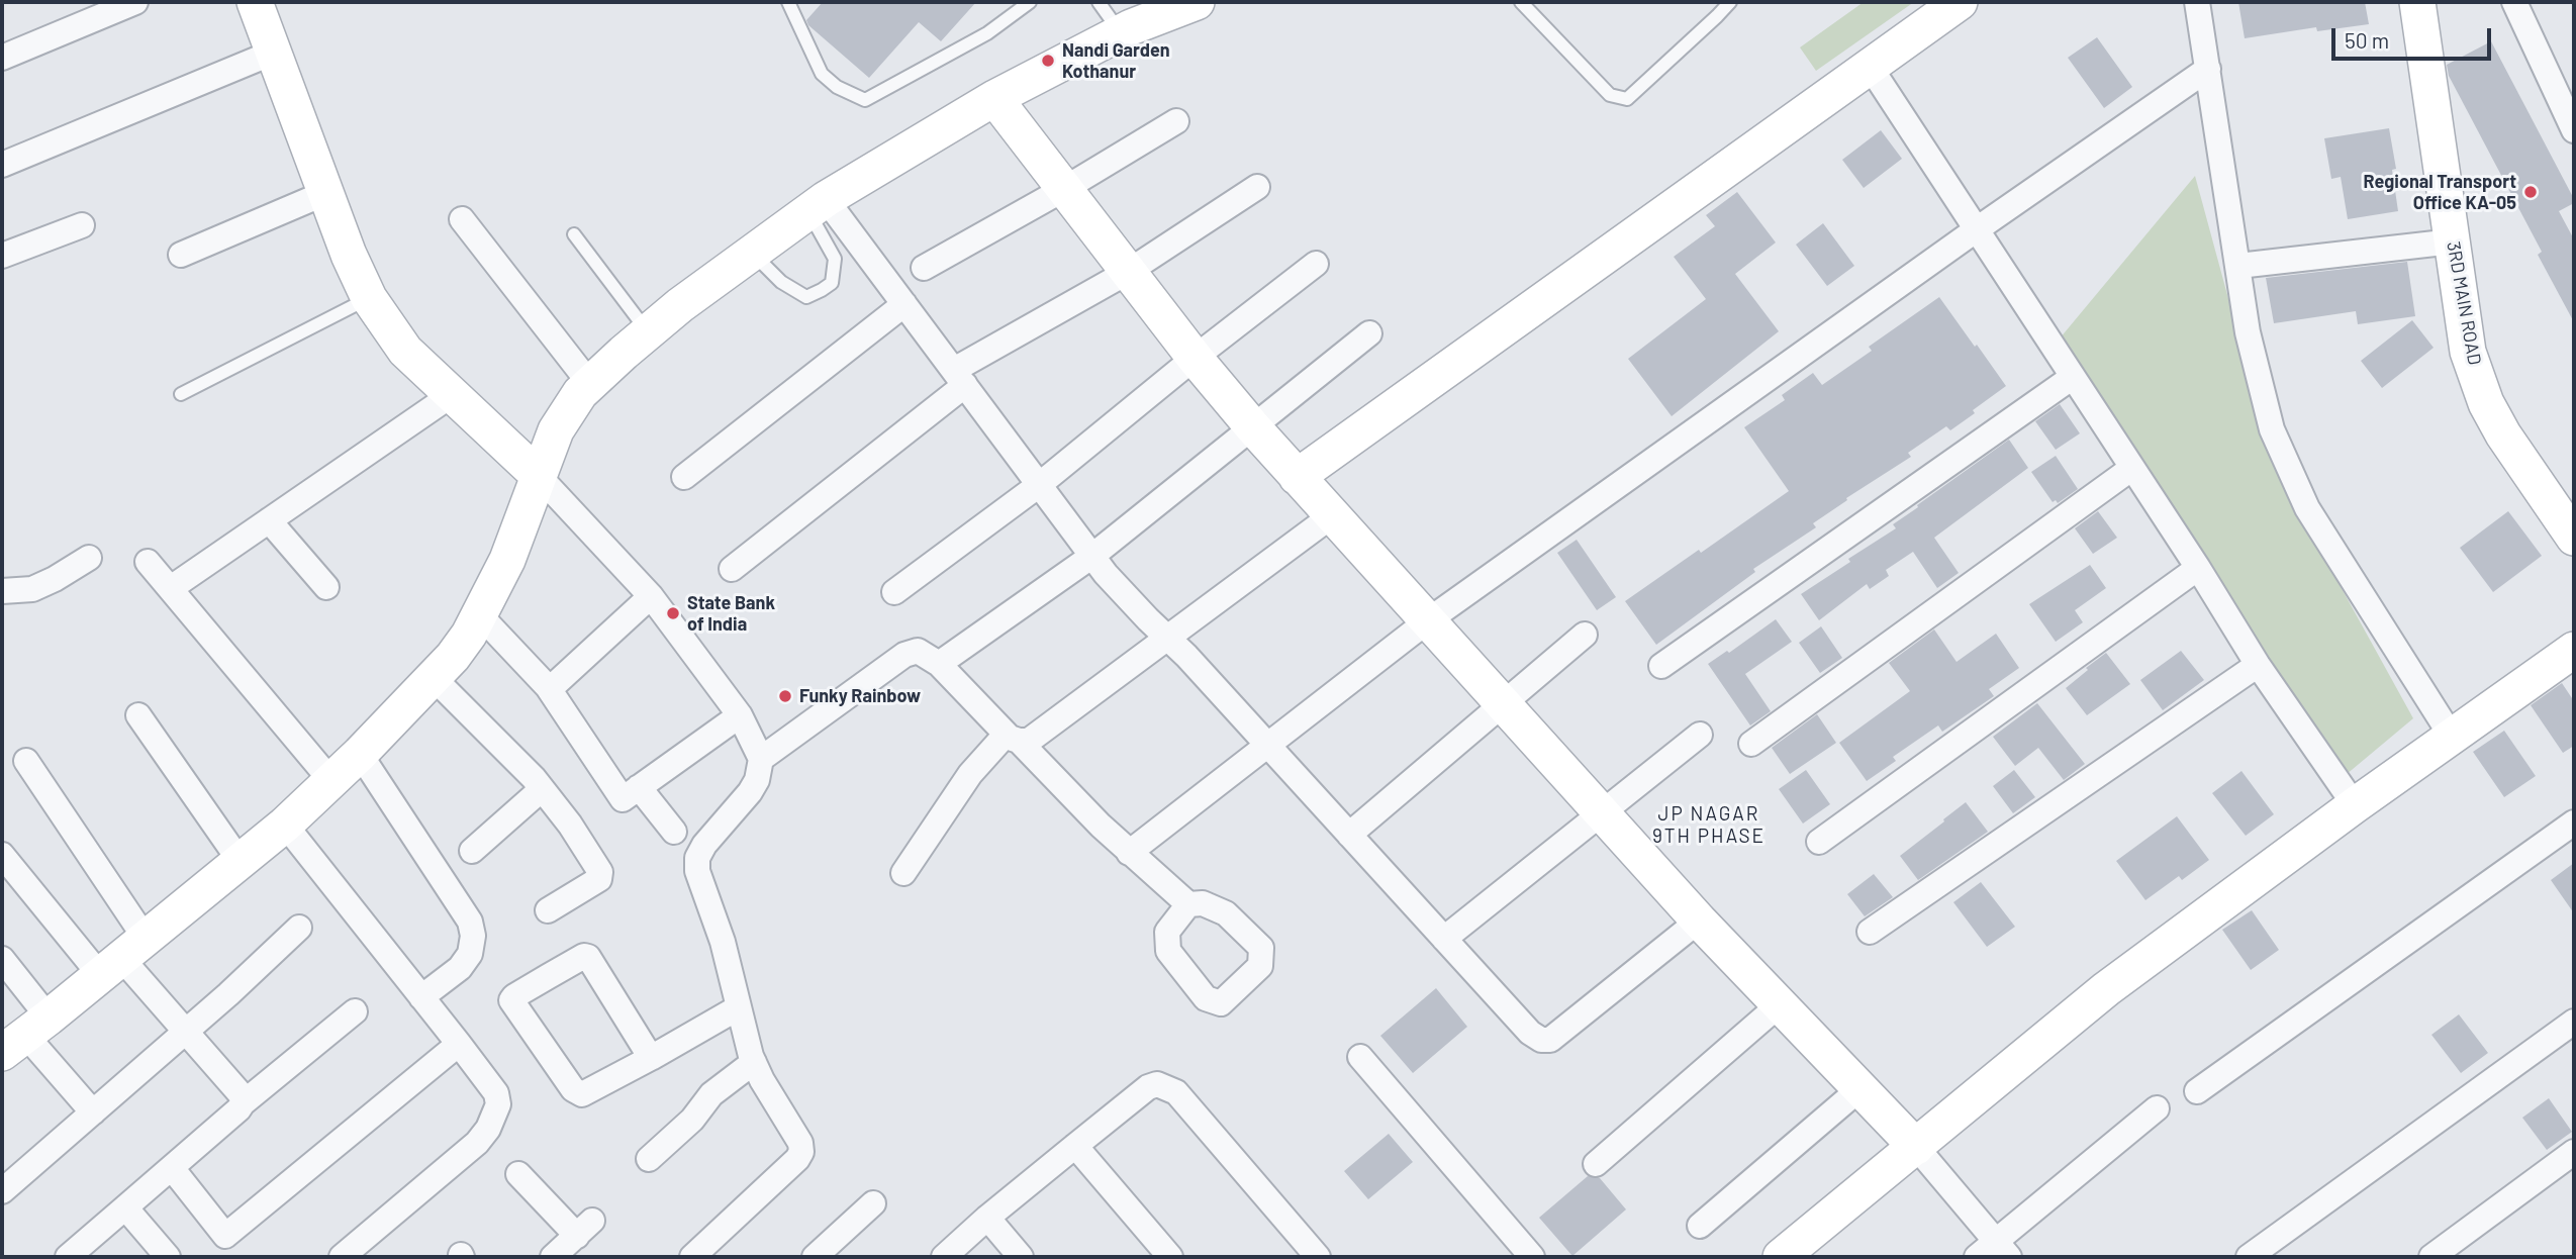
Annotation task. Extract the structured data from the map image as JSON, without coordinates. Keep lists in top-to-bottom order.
{
  "streets": {
    "street": ["3RD MAIN ROAD"]
  },
  "districts": ["JP NAGAR 9TH PHASE"],
  "places": [
    "Nandi Garden Kothanur",
    "Regional Transport Office KA-05",
    "State Bank of India",
    "Funky Rainbow"
  ],
  "scale_bar": "50 m"
}
